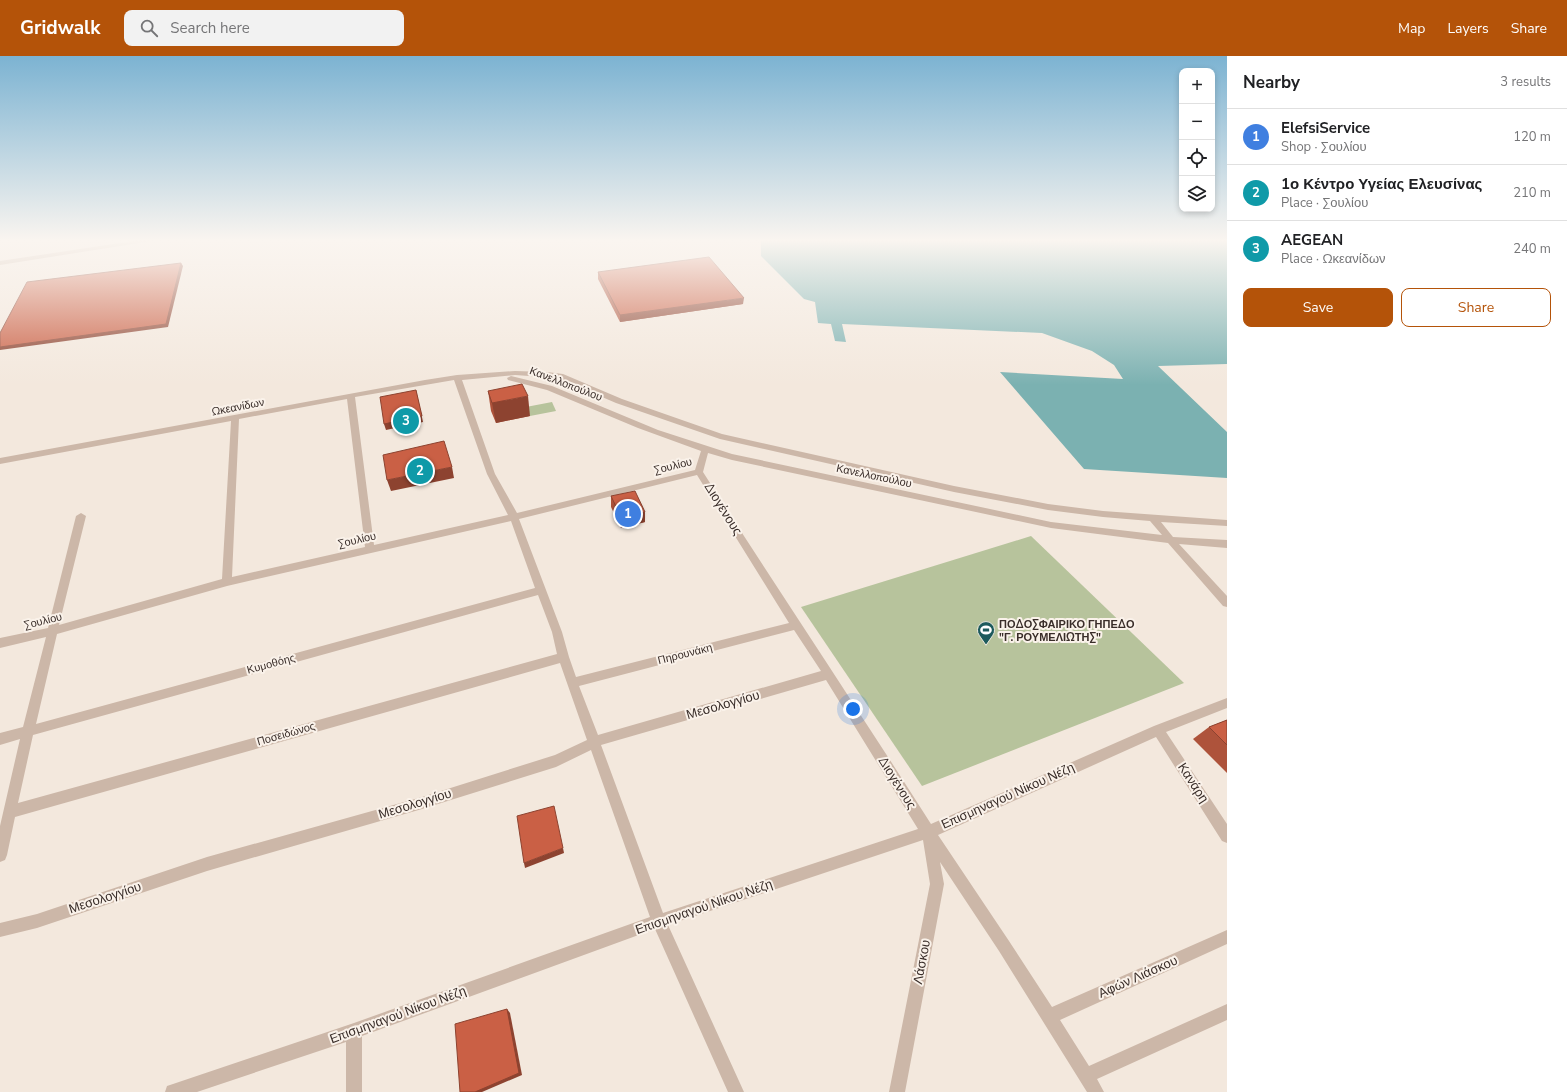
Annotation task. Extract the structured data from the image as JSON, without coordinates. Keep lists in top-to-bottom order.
{
  "streets": {
    "street": [
      "Κανελλοπούλου",
      "Ωκεανίδων",
      "Σουλίου",
      "Διογένους",
      "Πηρουνάκη",
      "Κυμοθόης",
      "Μεσολογγίου",
      "Ποσειδώνος",
      "Κανάρη",
      "Επισμηναγού Νίκου Νέζη",
      "Λάσκου",
      "Αφών Λιάσκου"
    ]
  },
  "crossings": [
    ["Κανελλοπούλου", "Ωκεανίδων"],
    ["Κανελλοπούλου", "Σουλίου"],
    ["Σουλίου", "Διογένους"],
    ["Διογένους", "Πηρουνάκη"],
    ["Διογένους", "Μεσολογγίου"],
    ["Διογένους", "Επισμηναγού Νίκου Νέζη"],
    ["Διογένους", "Λάσκου"],
    ["Διογένους", "Αφών Λιάσκου"],
    ["Κανάρη", "Επισμηναγού Νίκου Νέζη"],
    ["Επισμηναγού Νίκου Νέζη", "Λάσκου"]
  ],
  "places": {
    "sports": ["ΠΟΔΟΣΦΑΙΡΙΚΟ ΓΗΠΕΔΟ \"Γ. ΡΟΥΜΕΛΙΩΤΗΣ\""]
  },
  "page": {
    "header": "Gridwalk",
    "search": "Search here",
    "nav": ["Map", "Layers", "Share"],
    "heading": ["Nearby", "3 results"],
    "map_buttons": ["+", "−"],
    "list": [
      {
        "mark": "1",
        "name": "ElefsiService",
        "note": "Shop · Σουλίου",
        "value": "120 m"
      },
      {
        "mark": "2",
        "name": "1ο Κέντρο Υγείας Ελευσίνας",
        "note": "Place · Σουλίου",
        "value": "210 m"
      },
      {
        "mark": "3",
        "name": "AEGEAN",
        "note": "Place · Ωκεανίδων",
        "value": "240 m"
      }
    ],
    "buttons": ["Save", "Share"],
    "pins": ["3", "2", "1"]
  }
}
